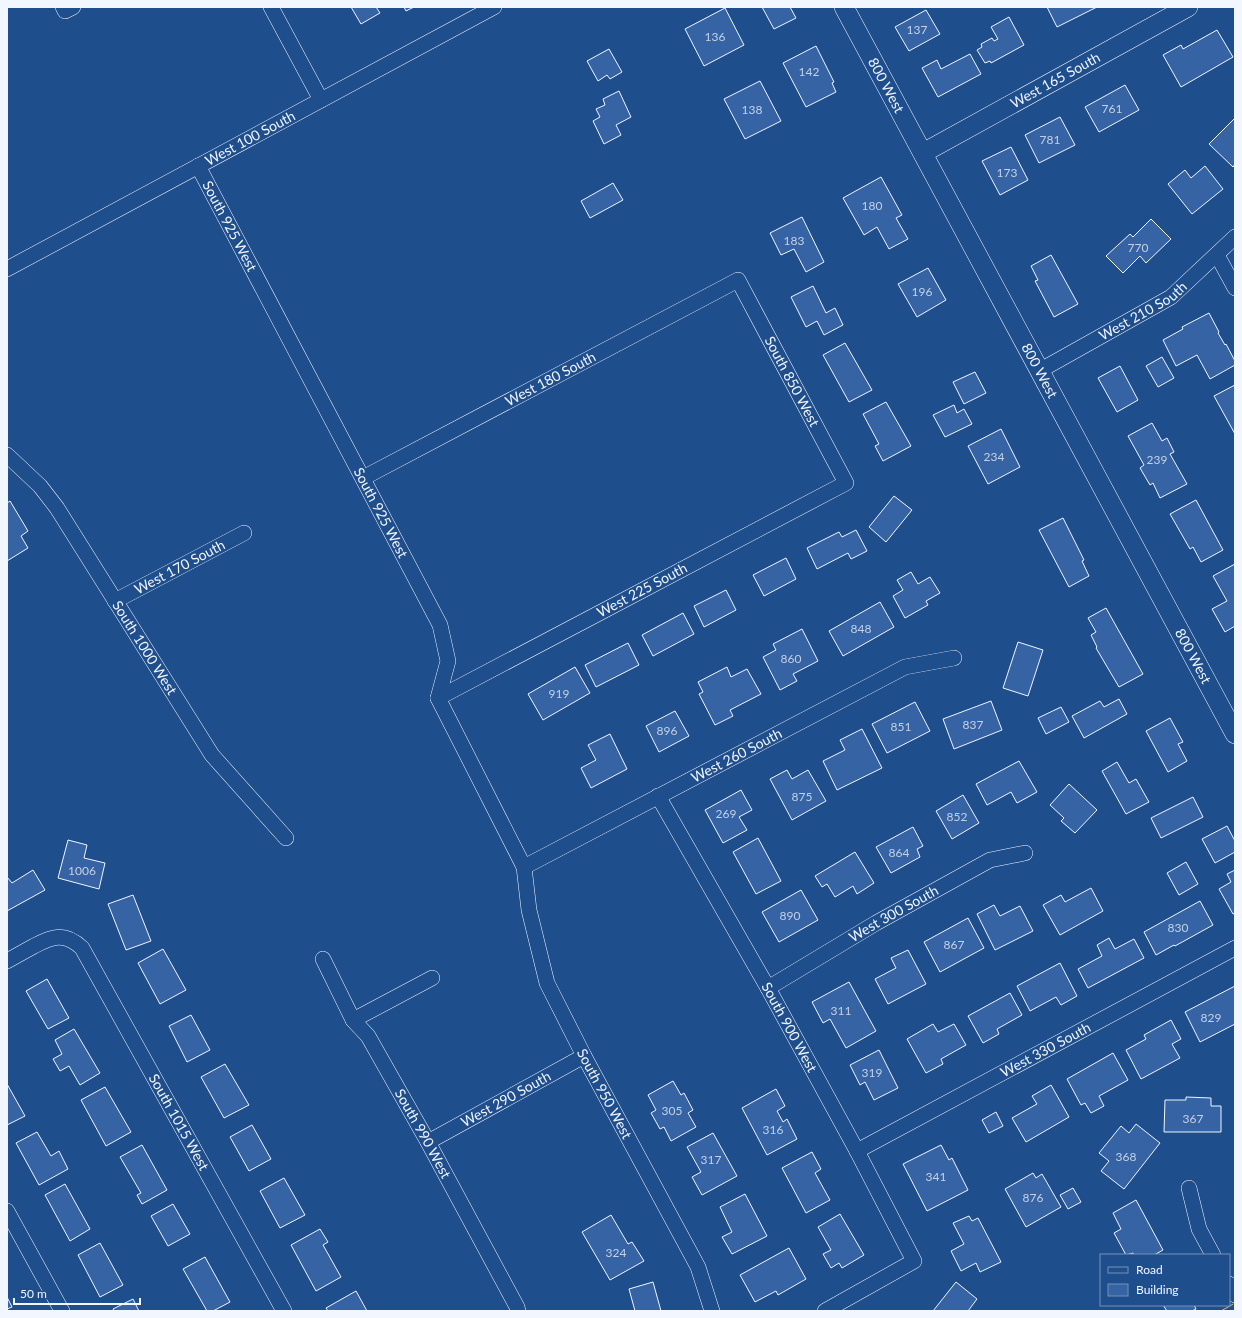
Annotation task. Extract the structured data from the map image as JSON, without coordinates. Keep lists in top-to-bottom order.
{
  "streets": {
    "street": [
      "West 165 South",
      "800 West",
      "West 100 South",
      "South 925 West",
      "West 210 South",
      "West 180 South",
      "South 850 West",
      "West 170 South",
      "West 225 South",
      "South 1000 West",
      "West 260 South",
      "West 300 South",
      "South 900 West",
      "West 330 South",
      "South 950 West",
      "West 290 South",
      "South 1015 West",
      "South 990 West"
    ]
  },
  "crossings": [
    ["West 165 South", "800 West"],
    ["800 West", "West 210 South"],
    ["West 100 South", "South 925 West"],
    ["South 925 West", "West 180 South"],
    ["South 925 West", "West 225 South"],
    ["West 180 South", "South 850 West"],
    ["South 850 West", "West 225 South"],
    ["West 170 South", "South 1000 West"],
    ["West 260 South", "South 900 West"],
    ["West 260 South", "South 950 West"],
    ["West 300 South", "South 900 West"],
    ["South 900 West", "West 330 South"],
    ["South 950 West", "West 290 South"],
    ["West 290 South", "South 990 West"]
  ],
  "house_numbers": [
    "137",
    "136",
    "142",
    "761",
    "138",
    "781",
    "173",
    "180",
    "183",
    "770",
    "196",
    "234",
    "239",
    "848",
    "860",
    "919",
    "837",
    "851",
    "896",
    "875",
    "269",
    "852",
    "864",
    "1006",
    "890",
    "830",
    "867",
    "311",
    "829",
    "319",
    "305",
    "367",
    "316",
    "368",
    "317",
    "341",
    "876",
    "324"
  ],
  "legend": ["Road", "Building"],
  "scale_bar": "50 m"
}
